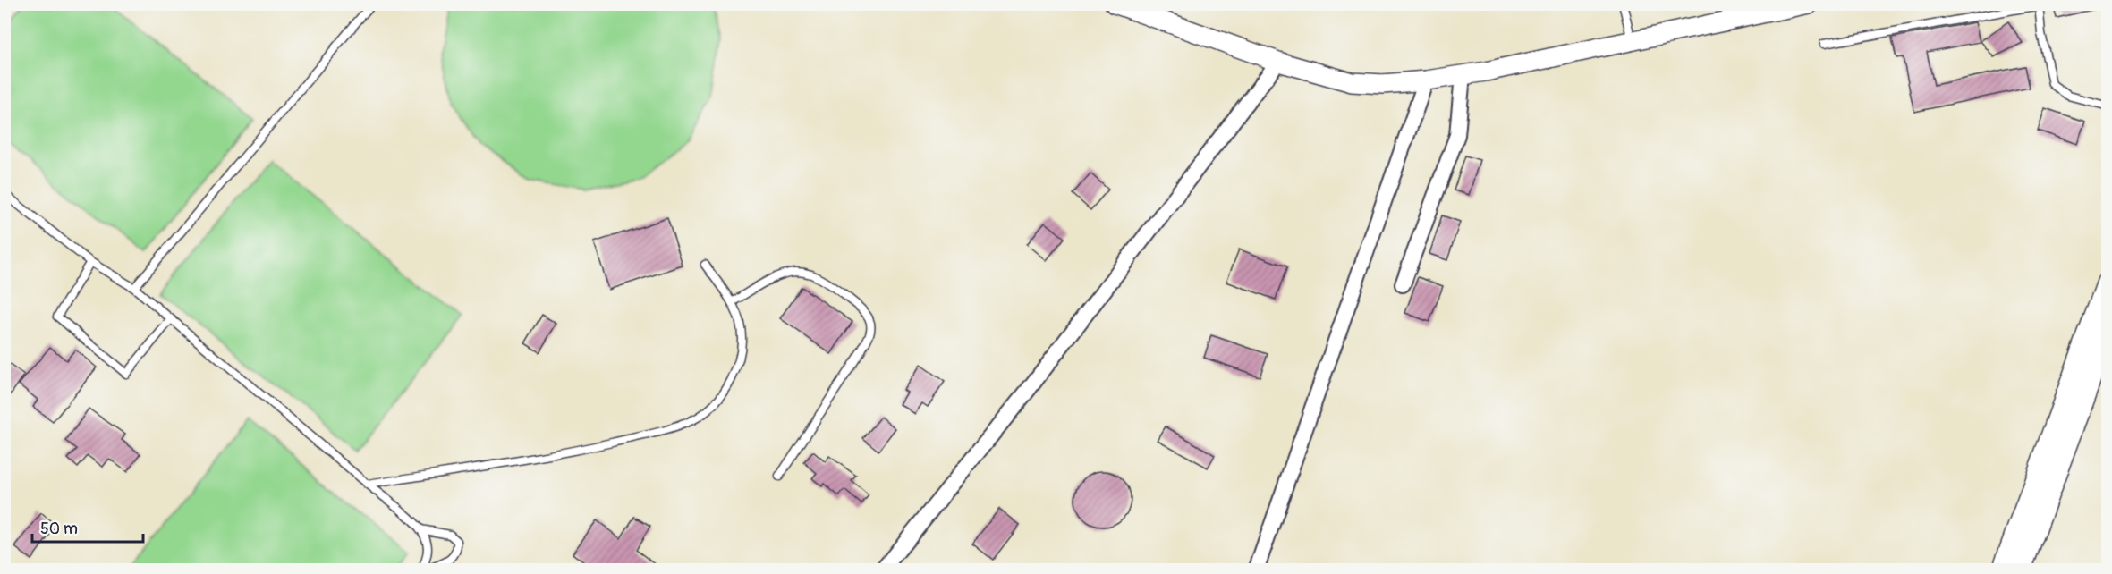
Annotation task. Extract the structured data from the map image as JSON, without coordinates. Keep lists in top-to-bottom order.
{
  "scale_bar": "50 m"
}
